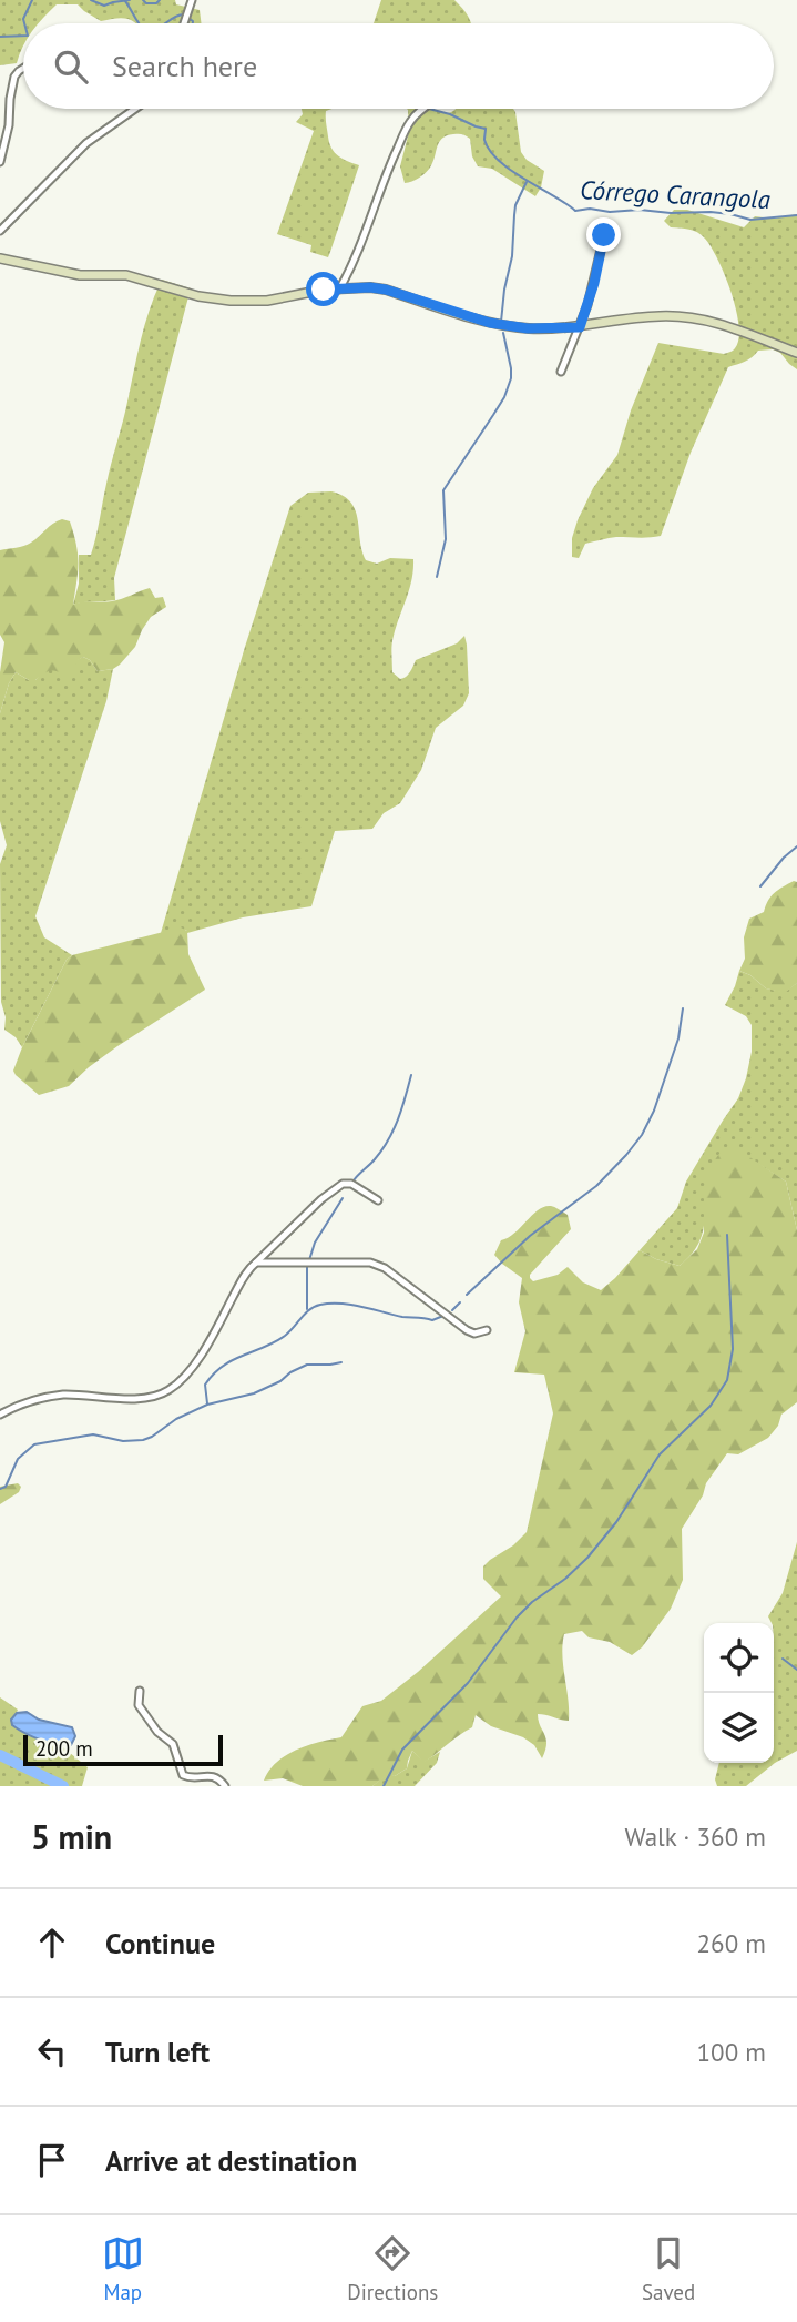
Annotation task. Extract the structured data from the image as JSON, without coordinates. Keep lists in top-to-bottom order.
{
  "water": ["Córrego Carangola"],
  "scale_bar": "200 m",
  "page": {
    "search": "Search here",
    "scale": "200 m",
    "heading": ["5 min", "Walk · 360 m"],
    "list": [
      ["Continue", "260 m"],
      ["Turn left", "100 m"],
      "Arrive at destination"
    ],
    "nav": ["Map", "Directions", "Saved"]
  }
}
